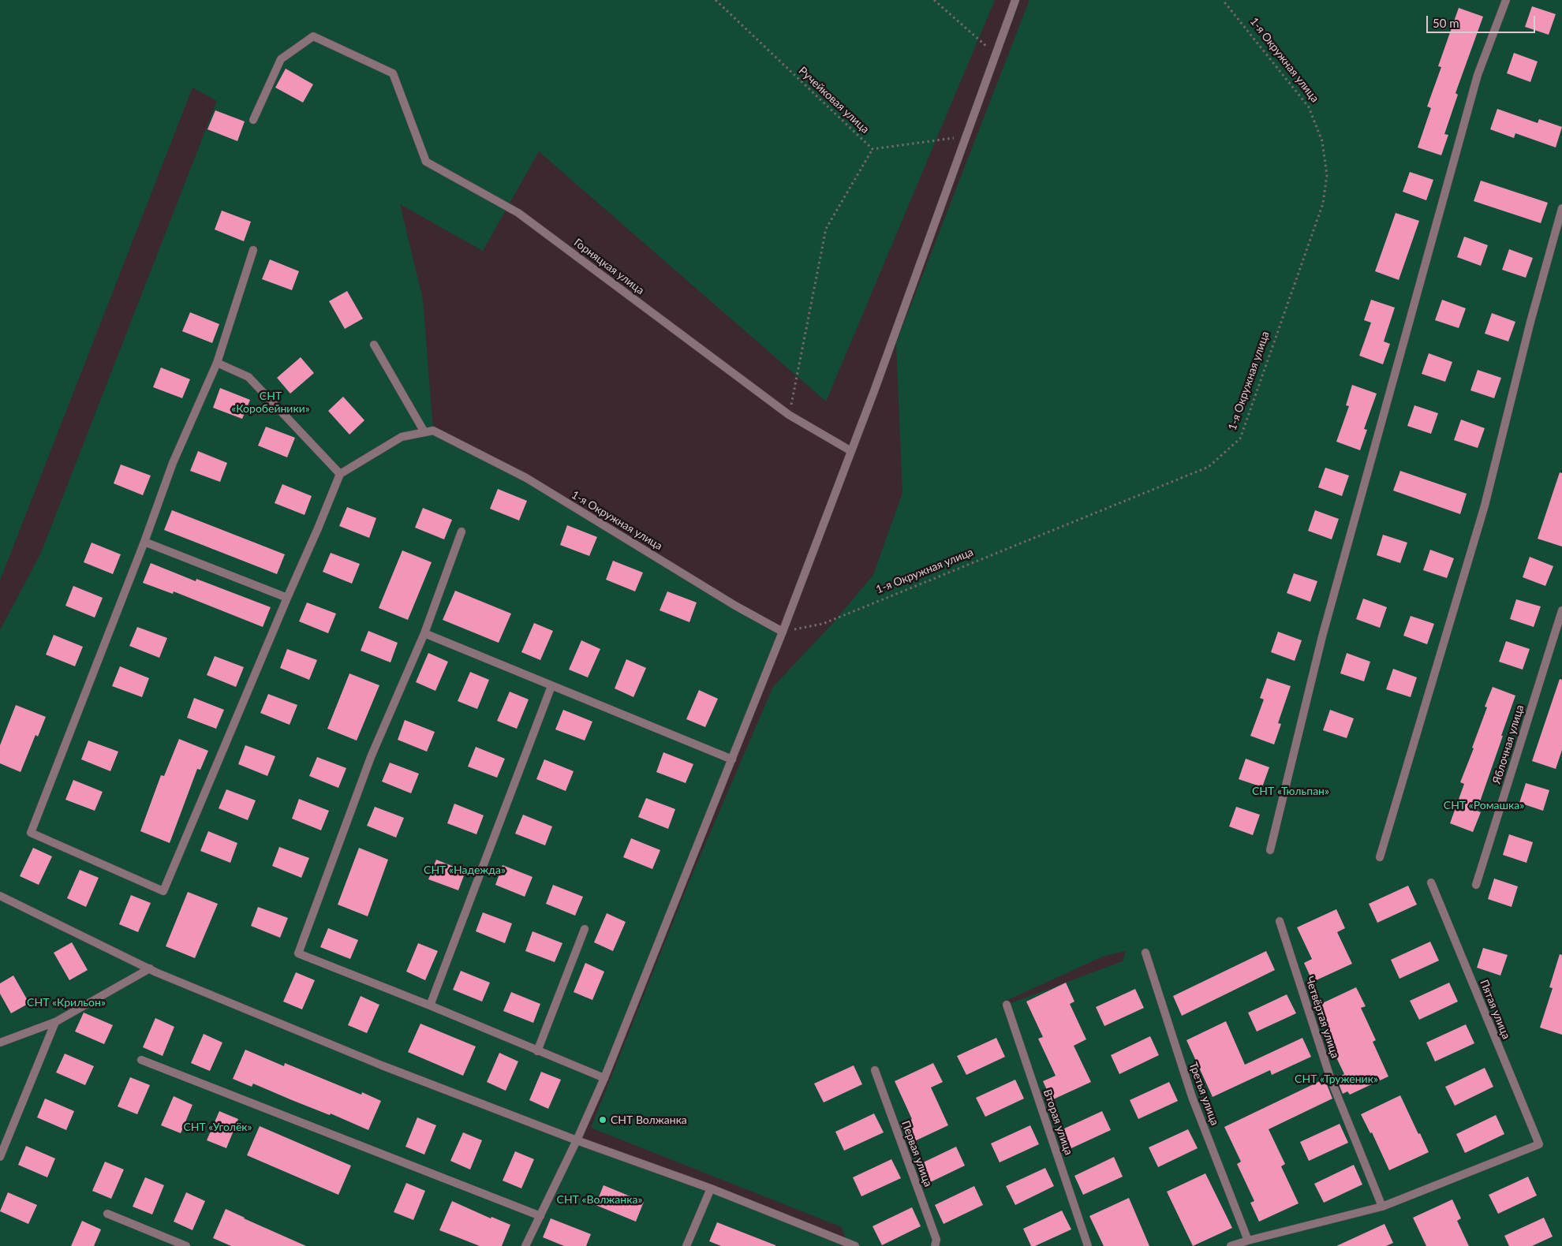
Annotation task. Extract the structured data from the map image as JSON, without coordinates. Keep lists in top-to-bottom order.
{
  "streets": {
    "street": [
      "1-я Окружная улица",
      "Горняцкая улица",
      "Яблочная улица",
      "Пятая улица",
      "Четвёртая улица",
      "Третья улица",
      "Вторая улица",
      "Первая улица"
    ],
    "path": ["Ручейковая улица"]
  },
  "crossings": [
    ["Пятая улица", "Четвёртая улица"]
  ],
  "parks": [
    "СНТ «Коробейники»",
    "СНТ «Тюльпан»",
    "СНТ «Ромашка»",
    "СНТ «Надежда»",
    "СНТ «Крильон»",
    "СНТ «Труженик»",
    "СНТ «Уголёк»",
    "СНТ «Волжанка»"
  ],
  "places": ["СНТ Волжанка"],
  "scale_bar": "50 m"
}
